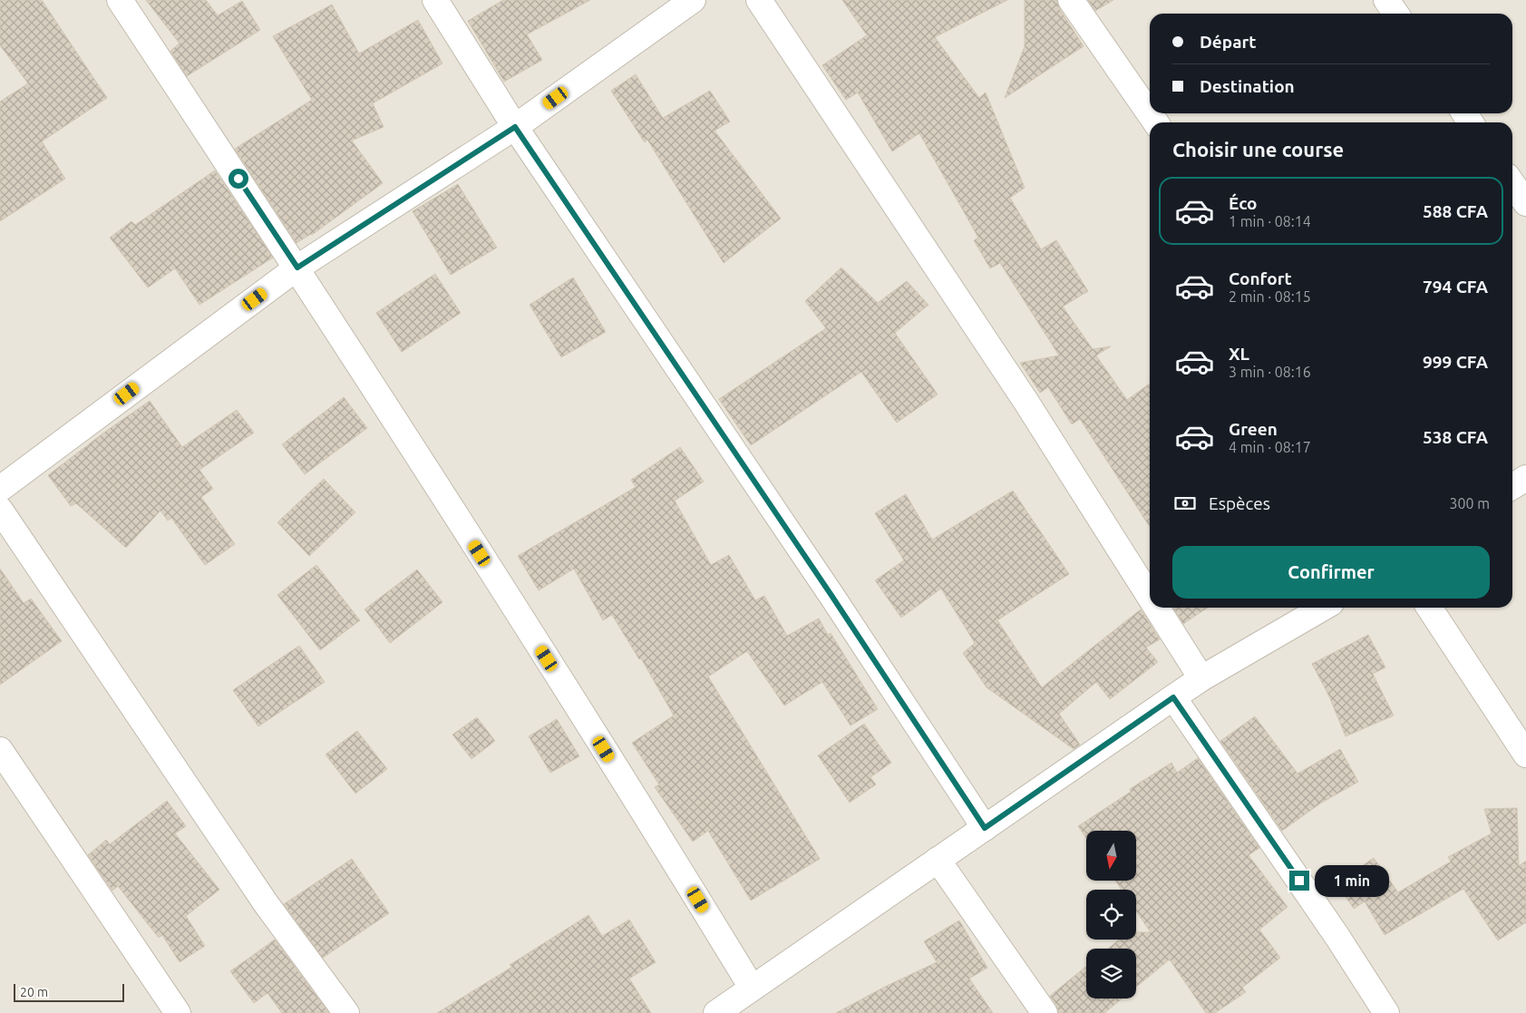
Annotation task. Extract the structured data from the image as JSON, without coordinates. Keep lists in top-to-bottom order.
{
  "scale_bar": "20 m",
  "north": "bottom",
  "page": {
    "banner": ["Départ", "Destination"],
    "heading": "Choisir une course",
    "list": [
      {
        "name": "Éco",
        "note": "1 min · 08:14",
        "value": "588 CFA"
      },
      {
        "name": "Confort",
        "note": "2 min · 08:15",
        "value": "794 CFA"
      },
      {
        "name": "XL",
        "note": "3 min · 08:16",
        "value": "999 CFA"
      },
      {
        "name": "Green",
        "note": "4 min · 08:17",
        "value": "538 CFA"
      }
    ],
    "pay": ["Espèces", "300 m"],
    "buttons": "Confirmer",
    "bubble": "1 min",
    "scale": "20 m"
  }
}
